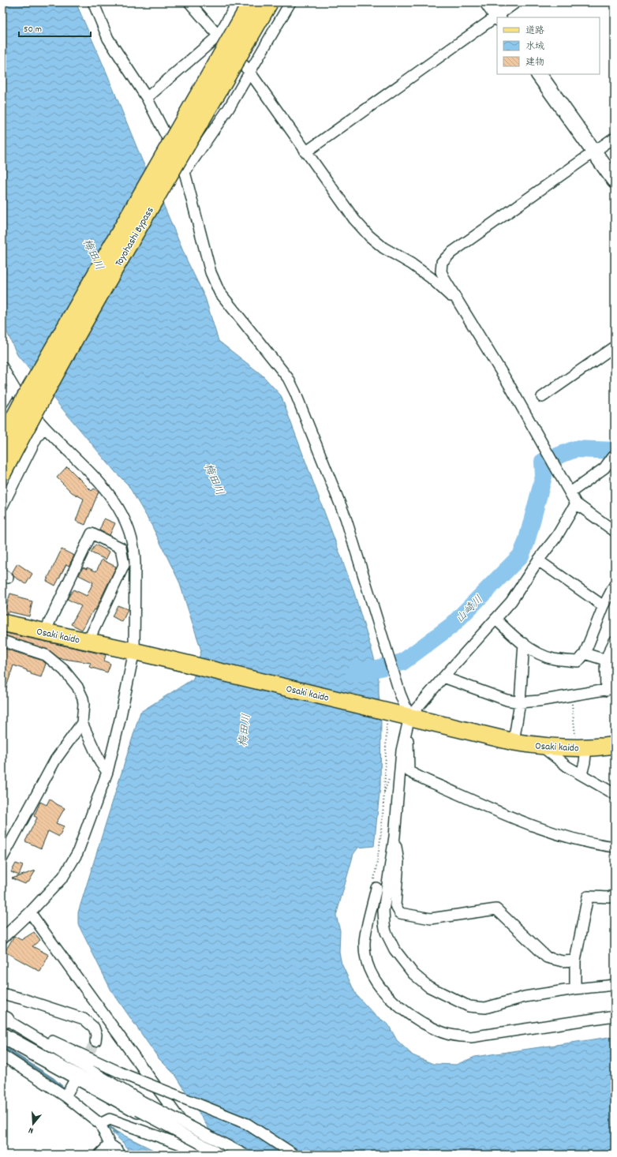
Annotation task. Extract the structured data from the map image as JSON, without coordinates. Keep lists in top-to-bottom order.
{
  "streets": {
    "highway": ["Toyohashi Bypass"],
    "main road": ["Osaki kaido"]
  },
  "water": ["梅田川", "山崎川"],
  "legend": ["道路", "水域", "建物"],
  "scale_bar": "50 m",
  "north": "bottom"
}
